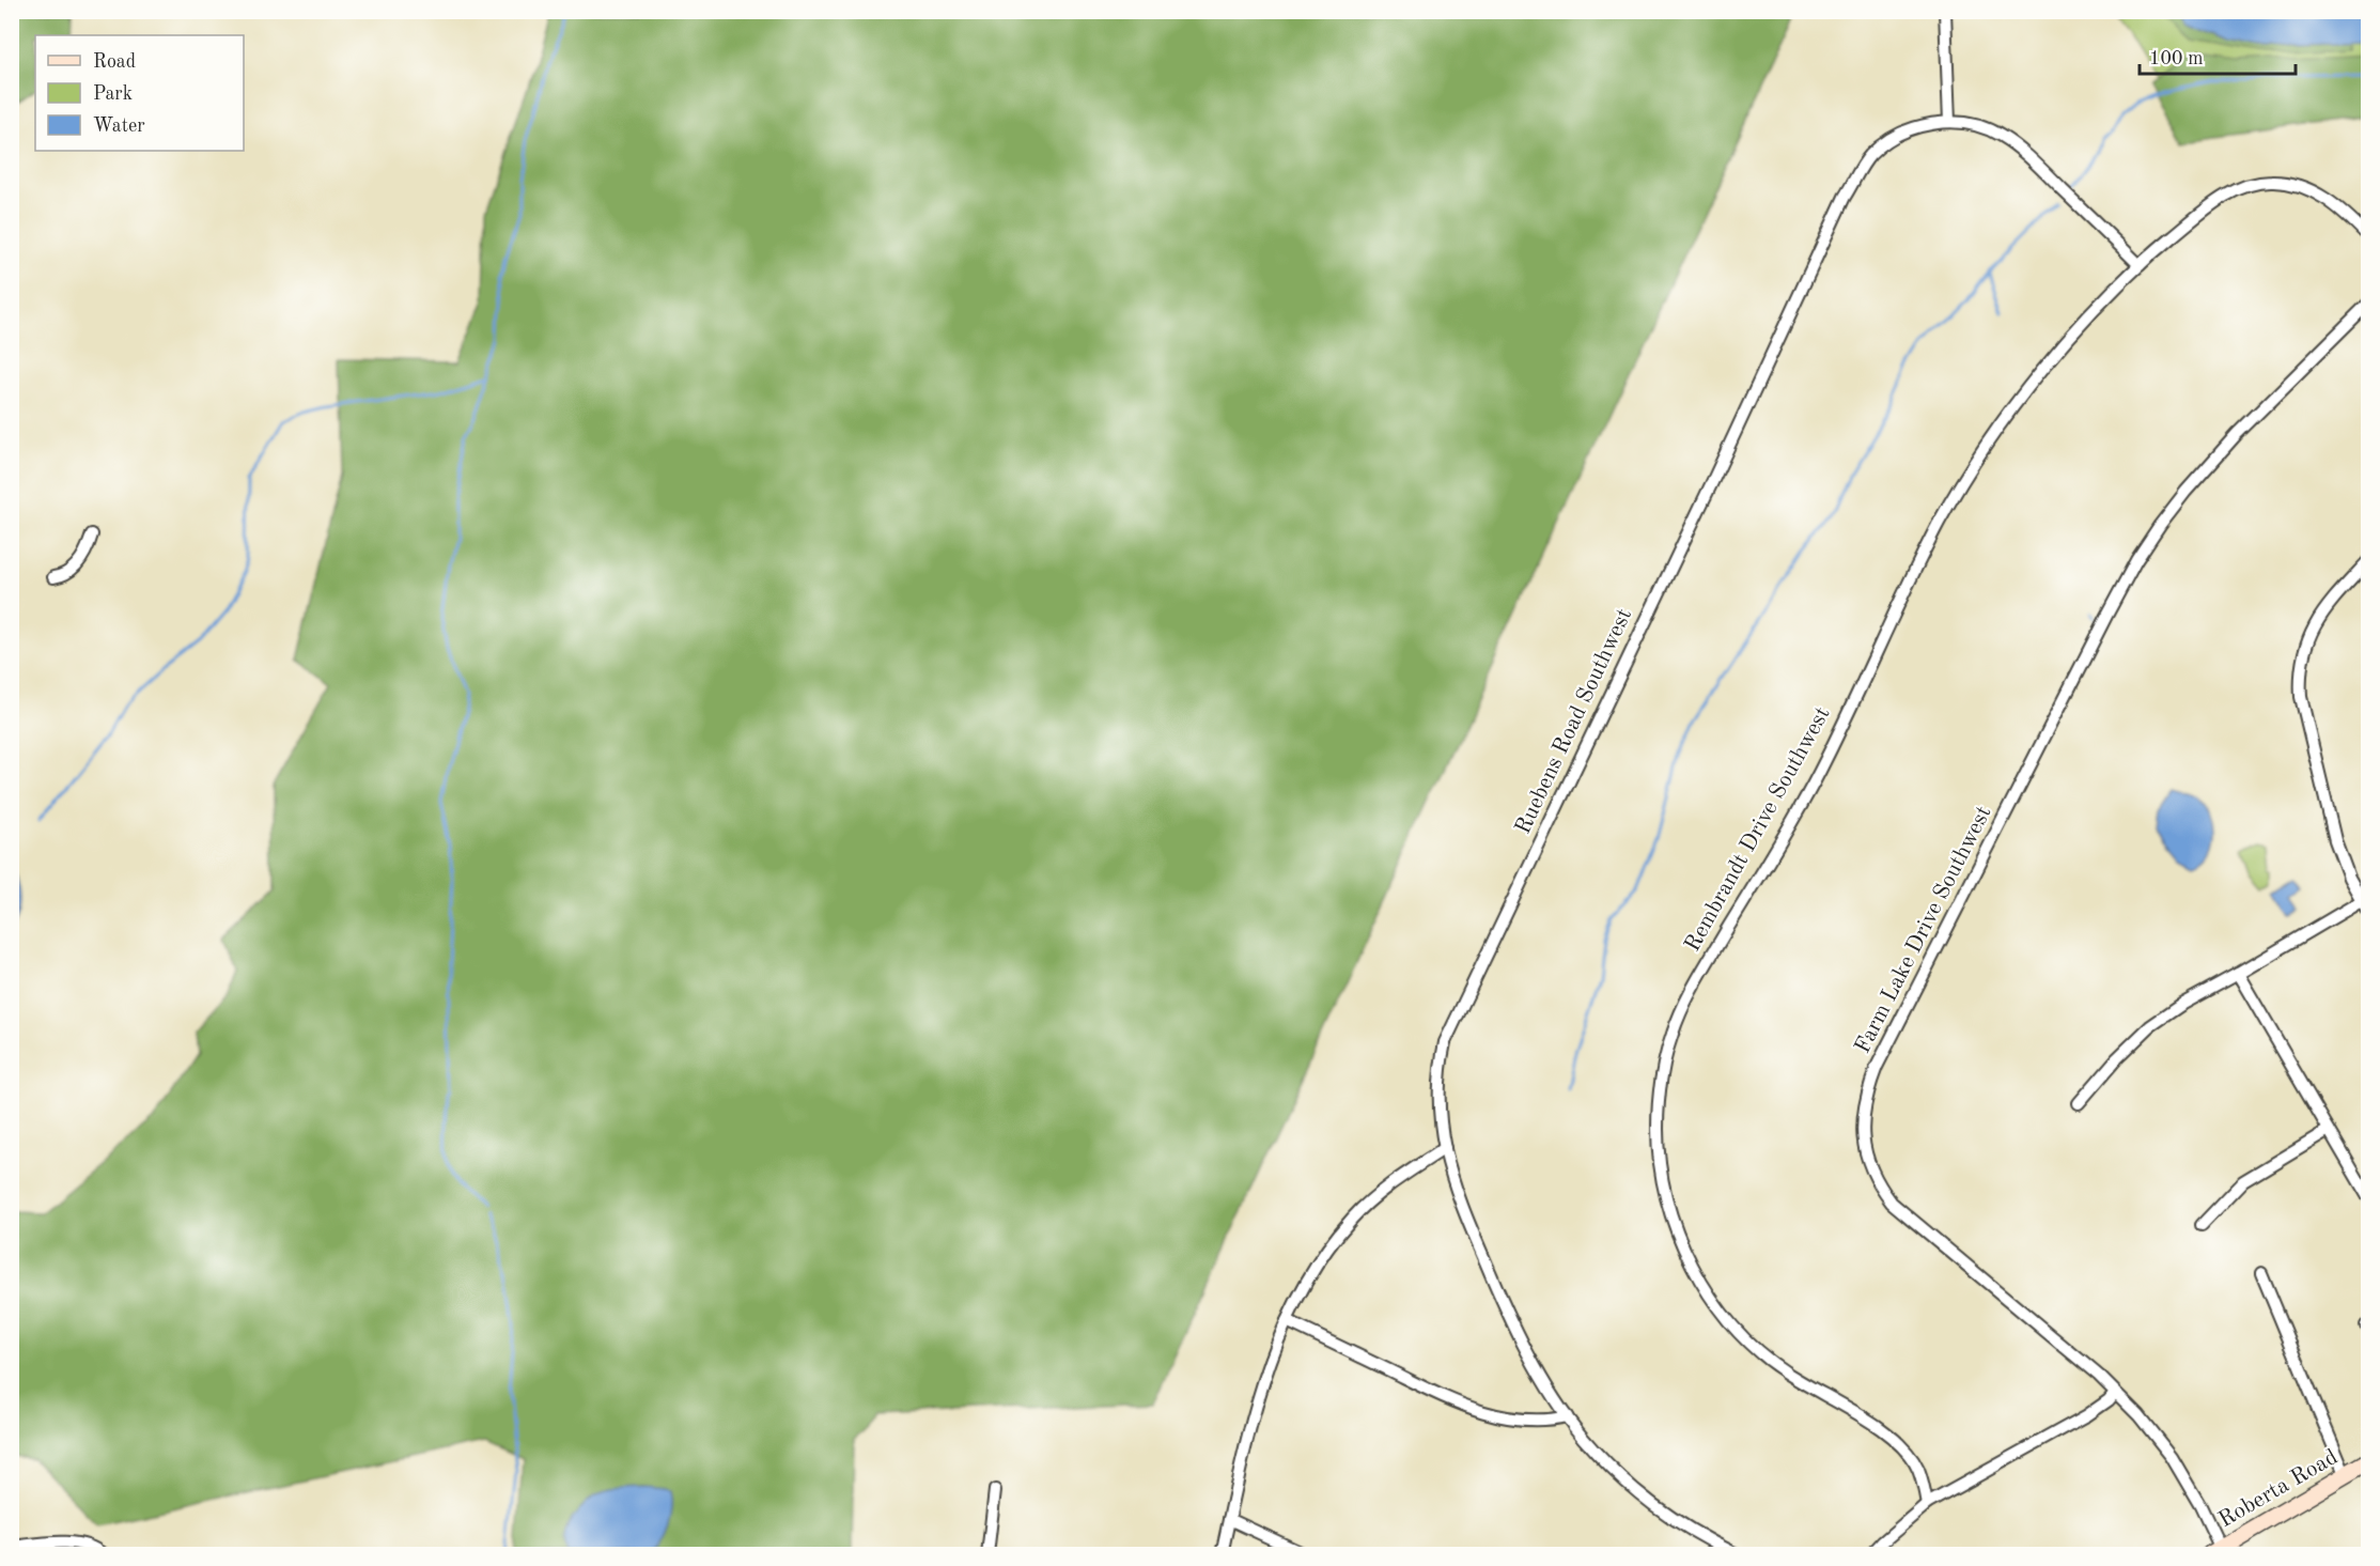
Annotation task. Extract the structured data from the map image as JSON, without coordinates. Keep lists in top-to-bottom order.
{
  "streets": {
    "street": [
      "Ruebens Road Southwest",
      "Rembrandt Drive Southwest",
      "Farm Lake Drive Southwest",
      "Roberta Road"
    ]
  },
  "crossings": [
    ["Ruebens Road Southwest", "Rembrandt Drive Southwest"],
    ["Farm Lake Drive Southwest", "Roberta Road"]
  ],
  "legend": ["Road", "Park", "Water"],
  "scale_bar": "100 m"
}
